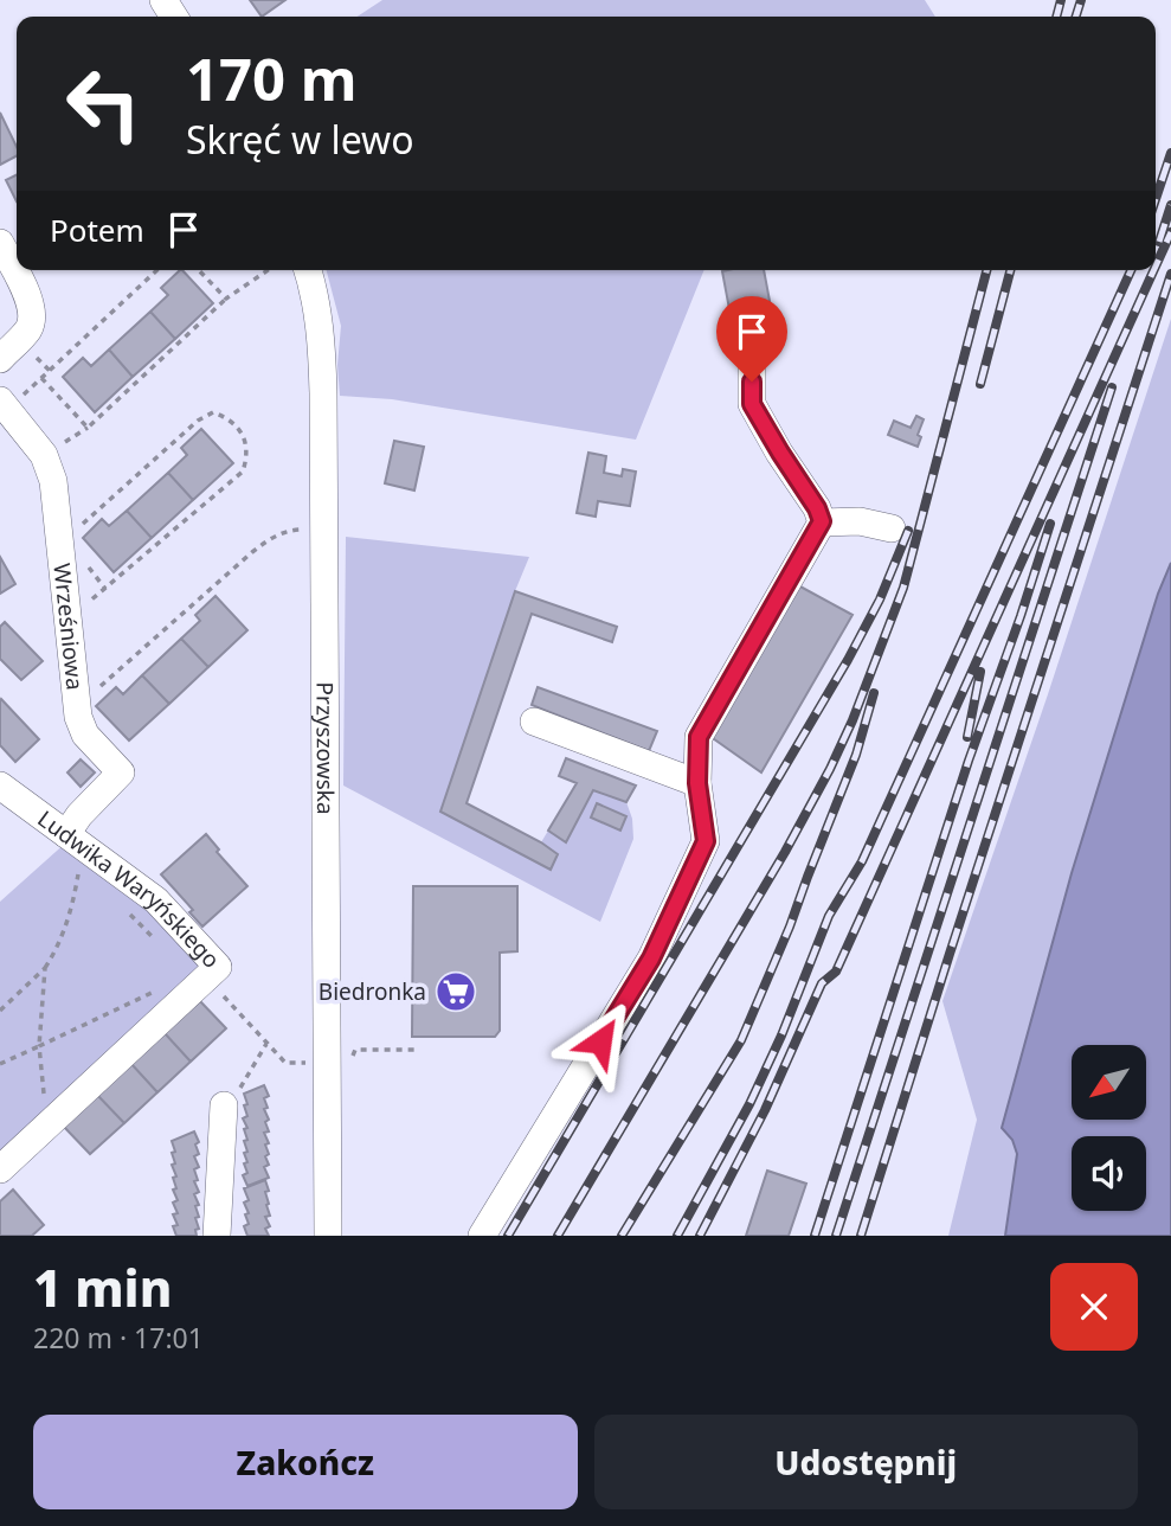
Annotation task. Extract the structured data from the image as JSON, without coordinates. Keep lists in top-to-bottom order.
{
  "streets": {
    "street": ["Wrześniowa", "Przyszowska", "Ludwika Waryńskiego"]
  },
  "crossings": [
    ["Wrześniowa", "Ludwika Waryńskiego"]
  ],
  "places": {
    "supermarket": ["Biedronka"]
  },
  "north": "bottom left",
  "page": {
    "turn": ["170 m", "Skręć w lewo"],
    "then": "Potem",
    "heading": ["1 min", "220 m · 17:01"],
    "buttons": ["Zakończ", "Udostępnij"]
  }
}
